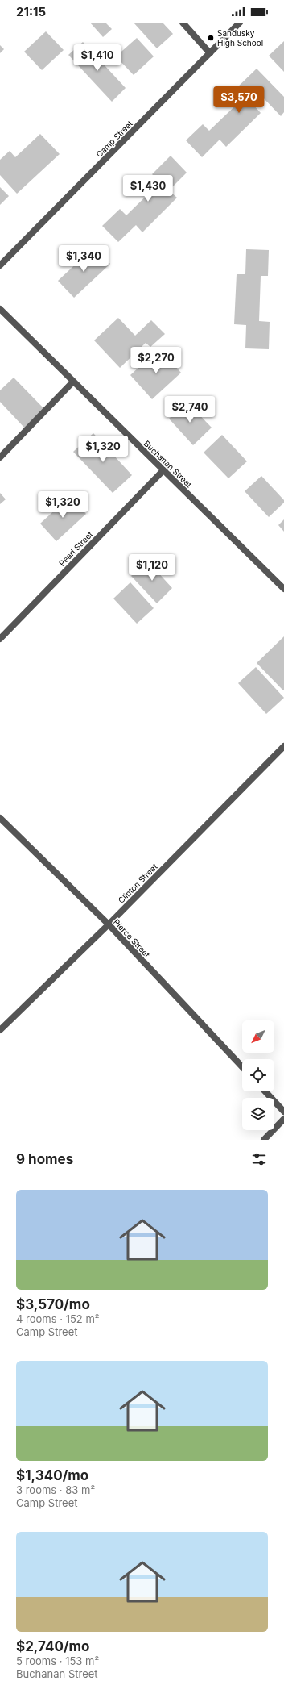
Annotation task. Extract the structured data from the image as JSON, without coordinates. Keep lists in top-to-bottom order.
{
  "streets": {
    "street": [
      "Camp Street",
      "Buchanan Street",
      "Pearl Street",
      "Clinton Street",
      "Pierce Street"
    ]
  },
  "crossings": [
    ["Buchanan Street", "Pearl Street"],
    ["Clinton Street", "Pierce Street"]
  ],
  "places": ["Sandusky High School"],
  "north": "bottom left",
  "page": {
    "status": "21:15",
    "price": [
      "$1,410",
      "$3,570",
      "$1,430",
      "$1,340",
      "$2,270",
      "$2,740",
      "$1,320",
      "$1,320",
      "$1,120"
    ],
    "heading": "9 homes",
    "list": [
      {
        "name": "$3,570/mo",
        "note": "4 rooms · 152 m² · Camp Street"
      },
      {
        "name": "$1,340/mo",
        "note": "3 rooms · 83 m² · Camp Street"
      },
      {
        "name": "$2,740/mo",
        "note": "5 rooms · 153 m² · Buchanan Street"
      }
    ]
  }
}
